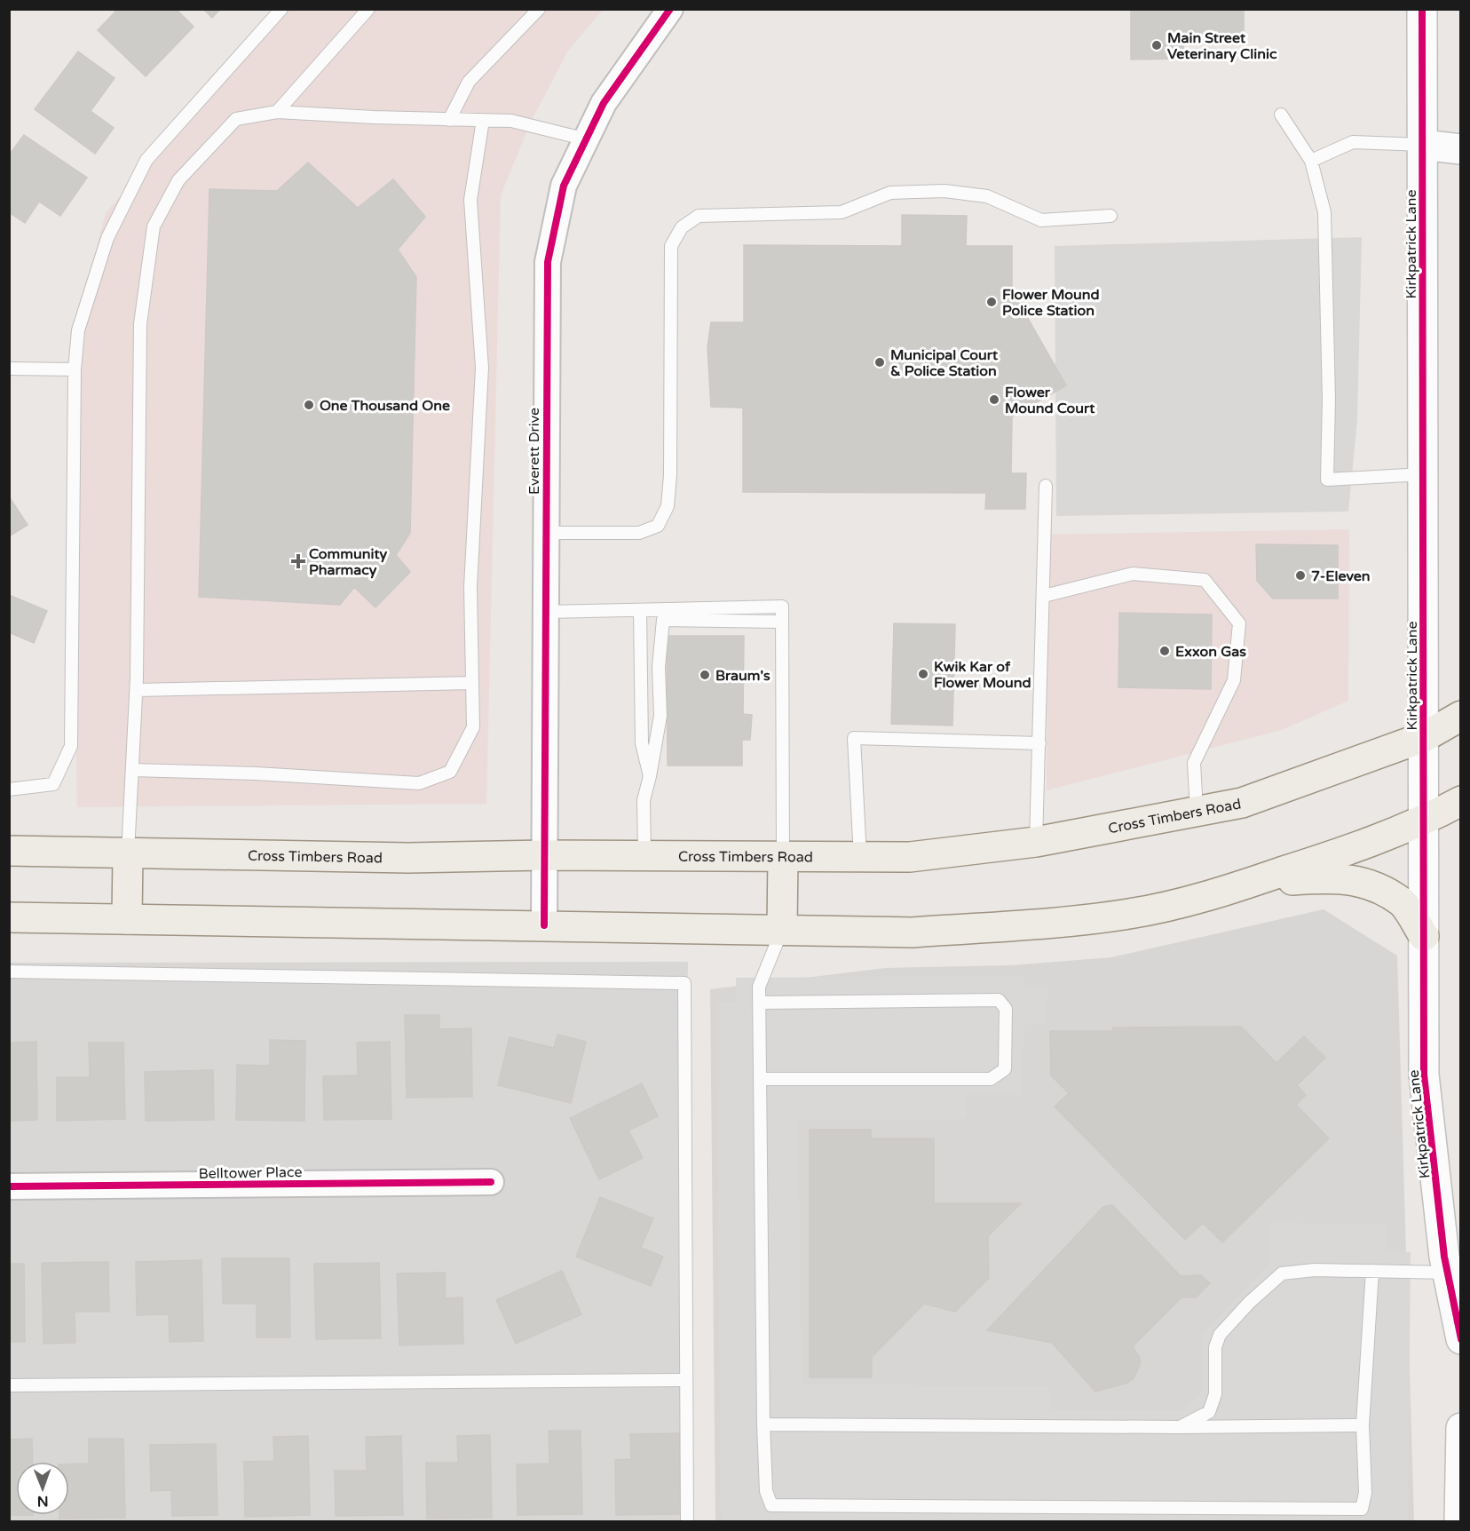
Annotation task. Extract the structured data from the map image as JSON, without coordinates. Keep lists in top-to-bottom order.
{
  "streets": {
    "main road": ["Cross Timbers Road"],
    "street": ["Kirkpatrick Lane", "Everett Drive", "Belltower Place"]
  },
  "crossings": [
    ["Kirkpatrick Lane", "Cross Timbers Road"],
    ["Everett Drive", "Cross Timbers Road"]
  ],
  "places": {
    "other": [
      "Main Street Veterinary Clinic",
      "Flower Mound Police Station",
      "Municipal Court & Police Station",
      "Flower Mound Court",
      "One Thousand One",
      "7-Eleven",
      "Exxon Gas",
      "Kwik Kar of Flower Mound",
      "Braum's"
    ],
    "health": ["Community Pharmacy"]
  },
  "north": "bottom"
}
